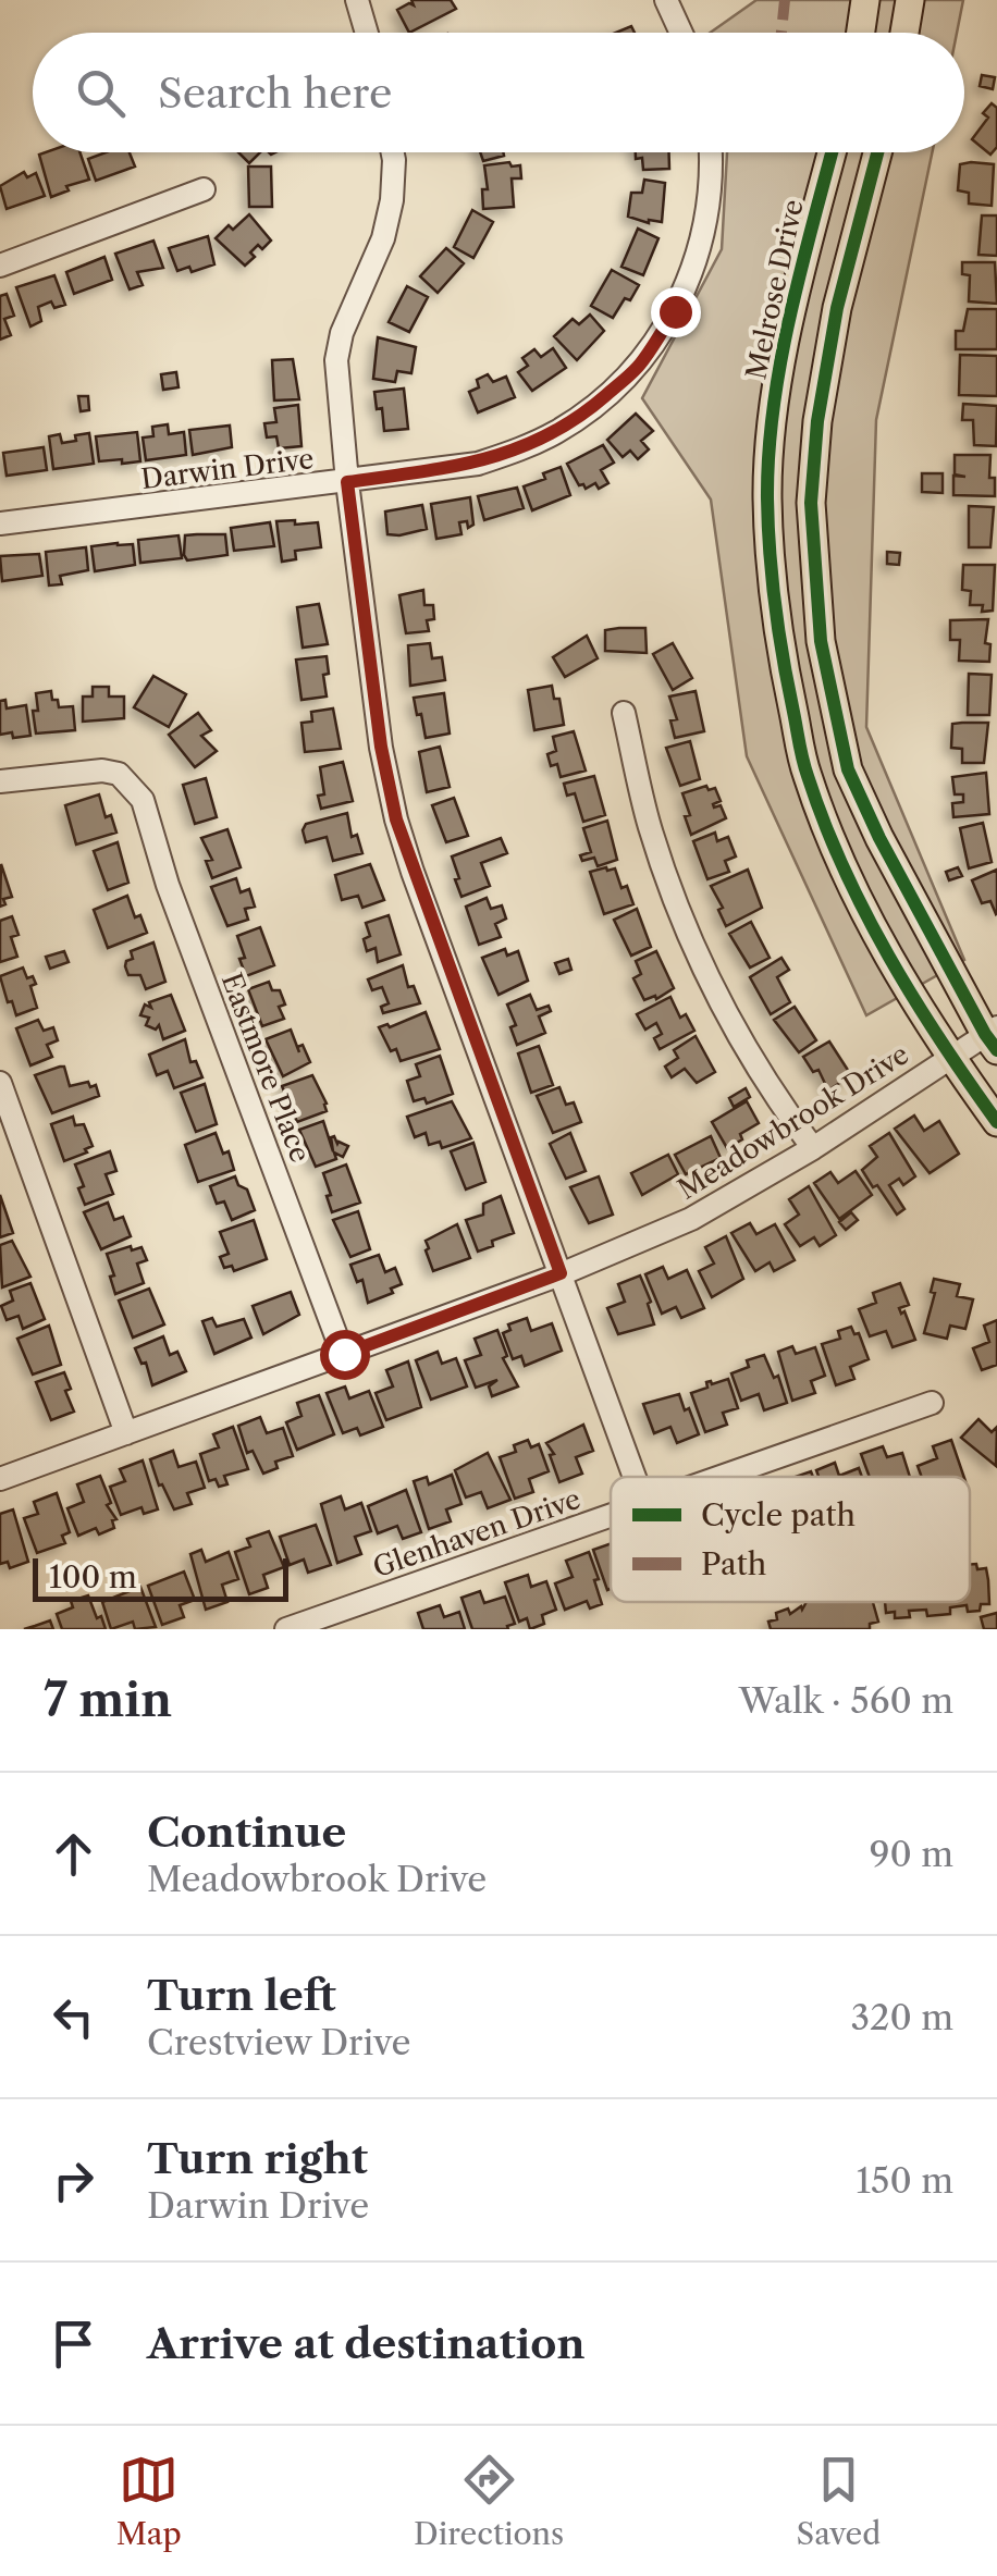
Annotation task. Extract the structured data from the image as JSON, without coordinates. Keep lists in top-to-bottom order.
{
  "streets": {
    "main road": ["Melrose Drive"],
    "street": [
      "Darwin Drive",
      "Eastmore Place",
      "Meadowbrook Drive",
      "Glenhaven Drive"
    ]
  },
  "crossings": [
    ["Melrose Drive", "Meadowbrook Drive"],
    ["Eastmore Place", "Meadowbrook Drive"]
  ],
  "legend": ["Cycle path", "Path"],
  "scale_bar": "100 m",
  "page": {
    "search": "Search here",
    "scale": "100 m",
    "heading": ["7 min", "Walk · 560 m"],
    "list": [
      ["Continue", "Meadowbrook Drive", "90 m"],
      ["Turn left", "Crestview Drive", "320 m"],
      ["Turn right", "Darwin Drive", "150 m"],
      "Arrive at destination"
    ],
    "nav": ["Map", "Directions", "Saved"]
  }
}
